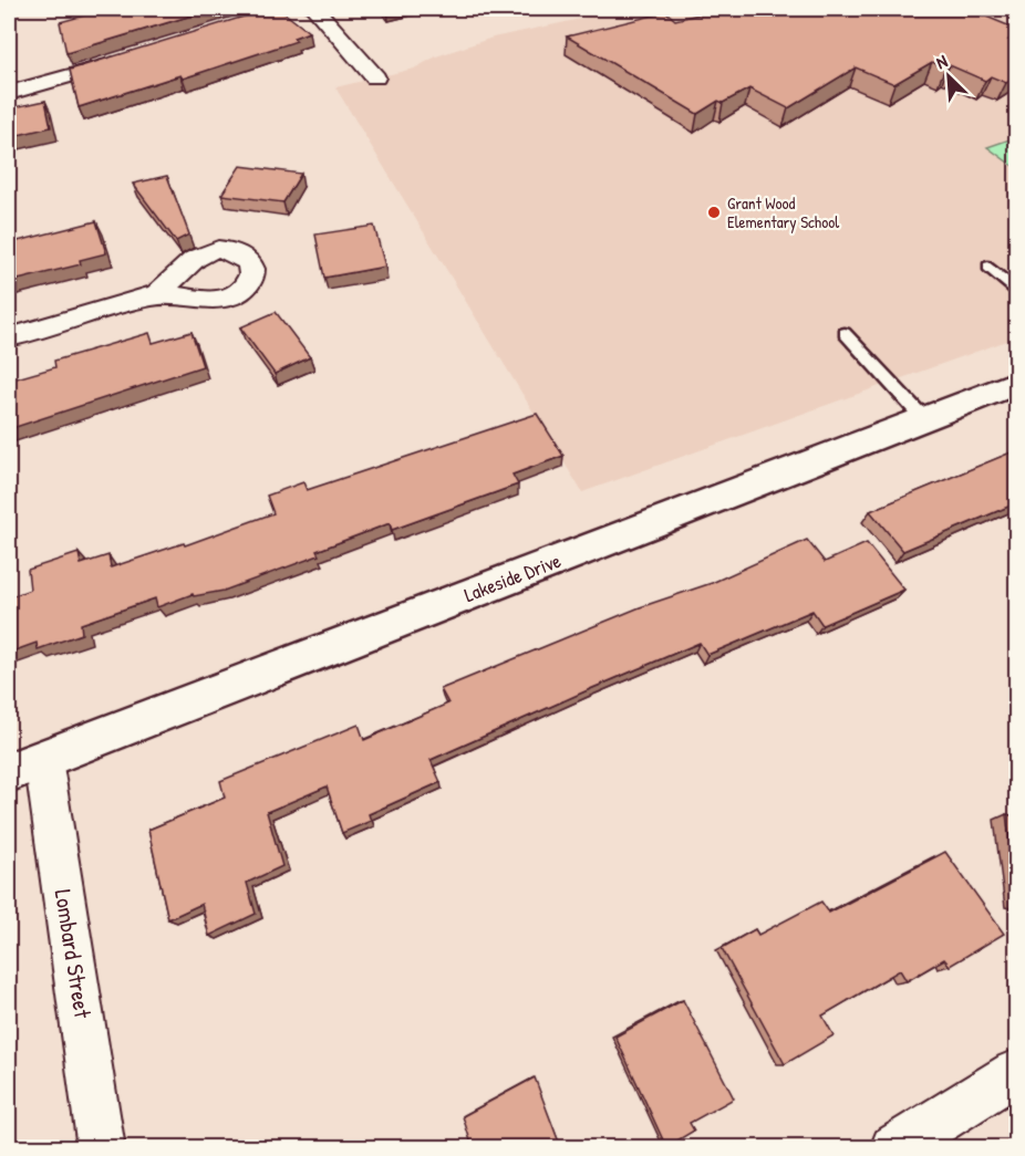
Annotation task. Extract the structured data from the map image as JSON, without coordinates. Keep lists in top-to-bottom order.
{
  "streets": {
    "street": ["Lakeside Drive", "Lombard Street"]
  },
  "crossings": [
    ["Lakeside Drive", "Lombard Street"]
  ],
  "places": ["Grant Wood Elementary School"],
  "north": "top left"
}
